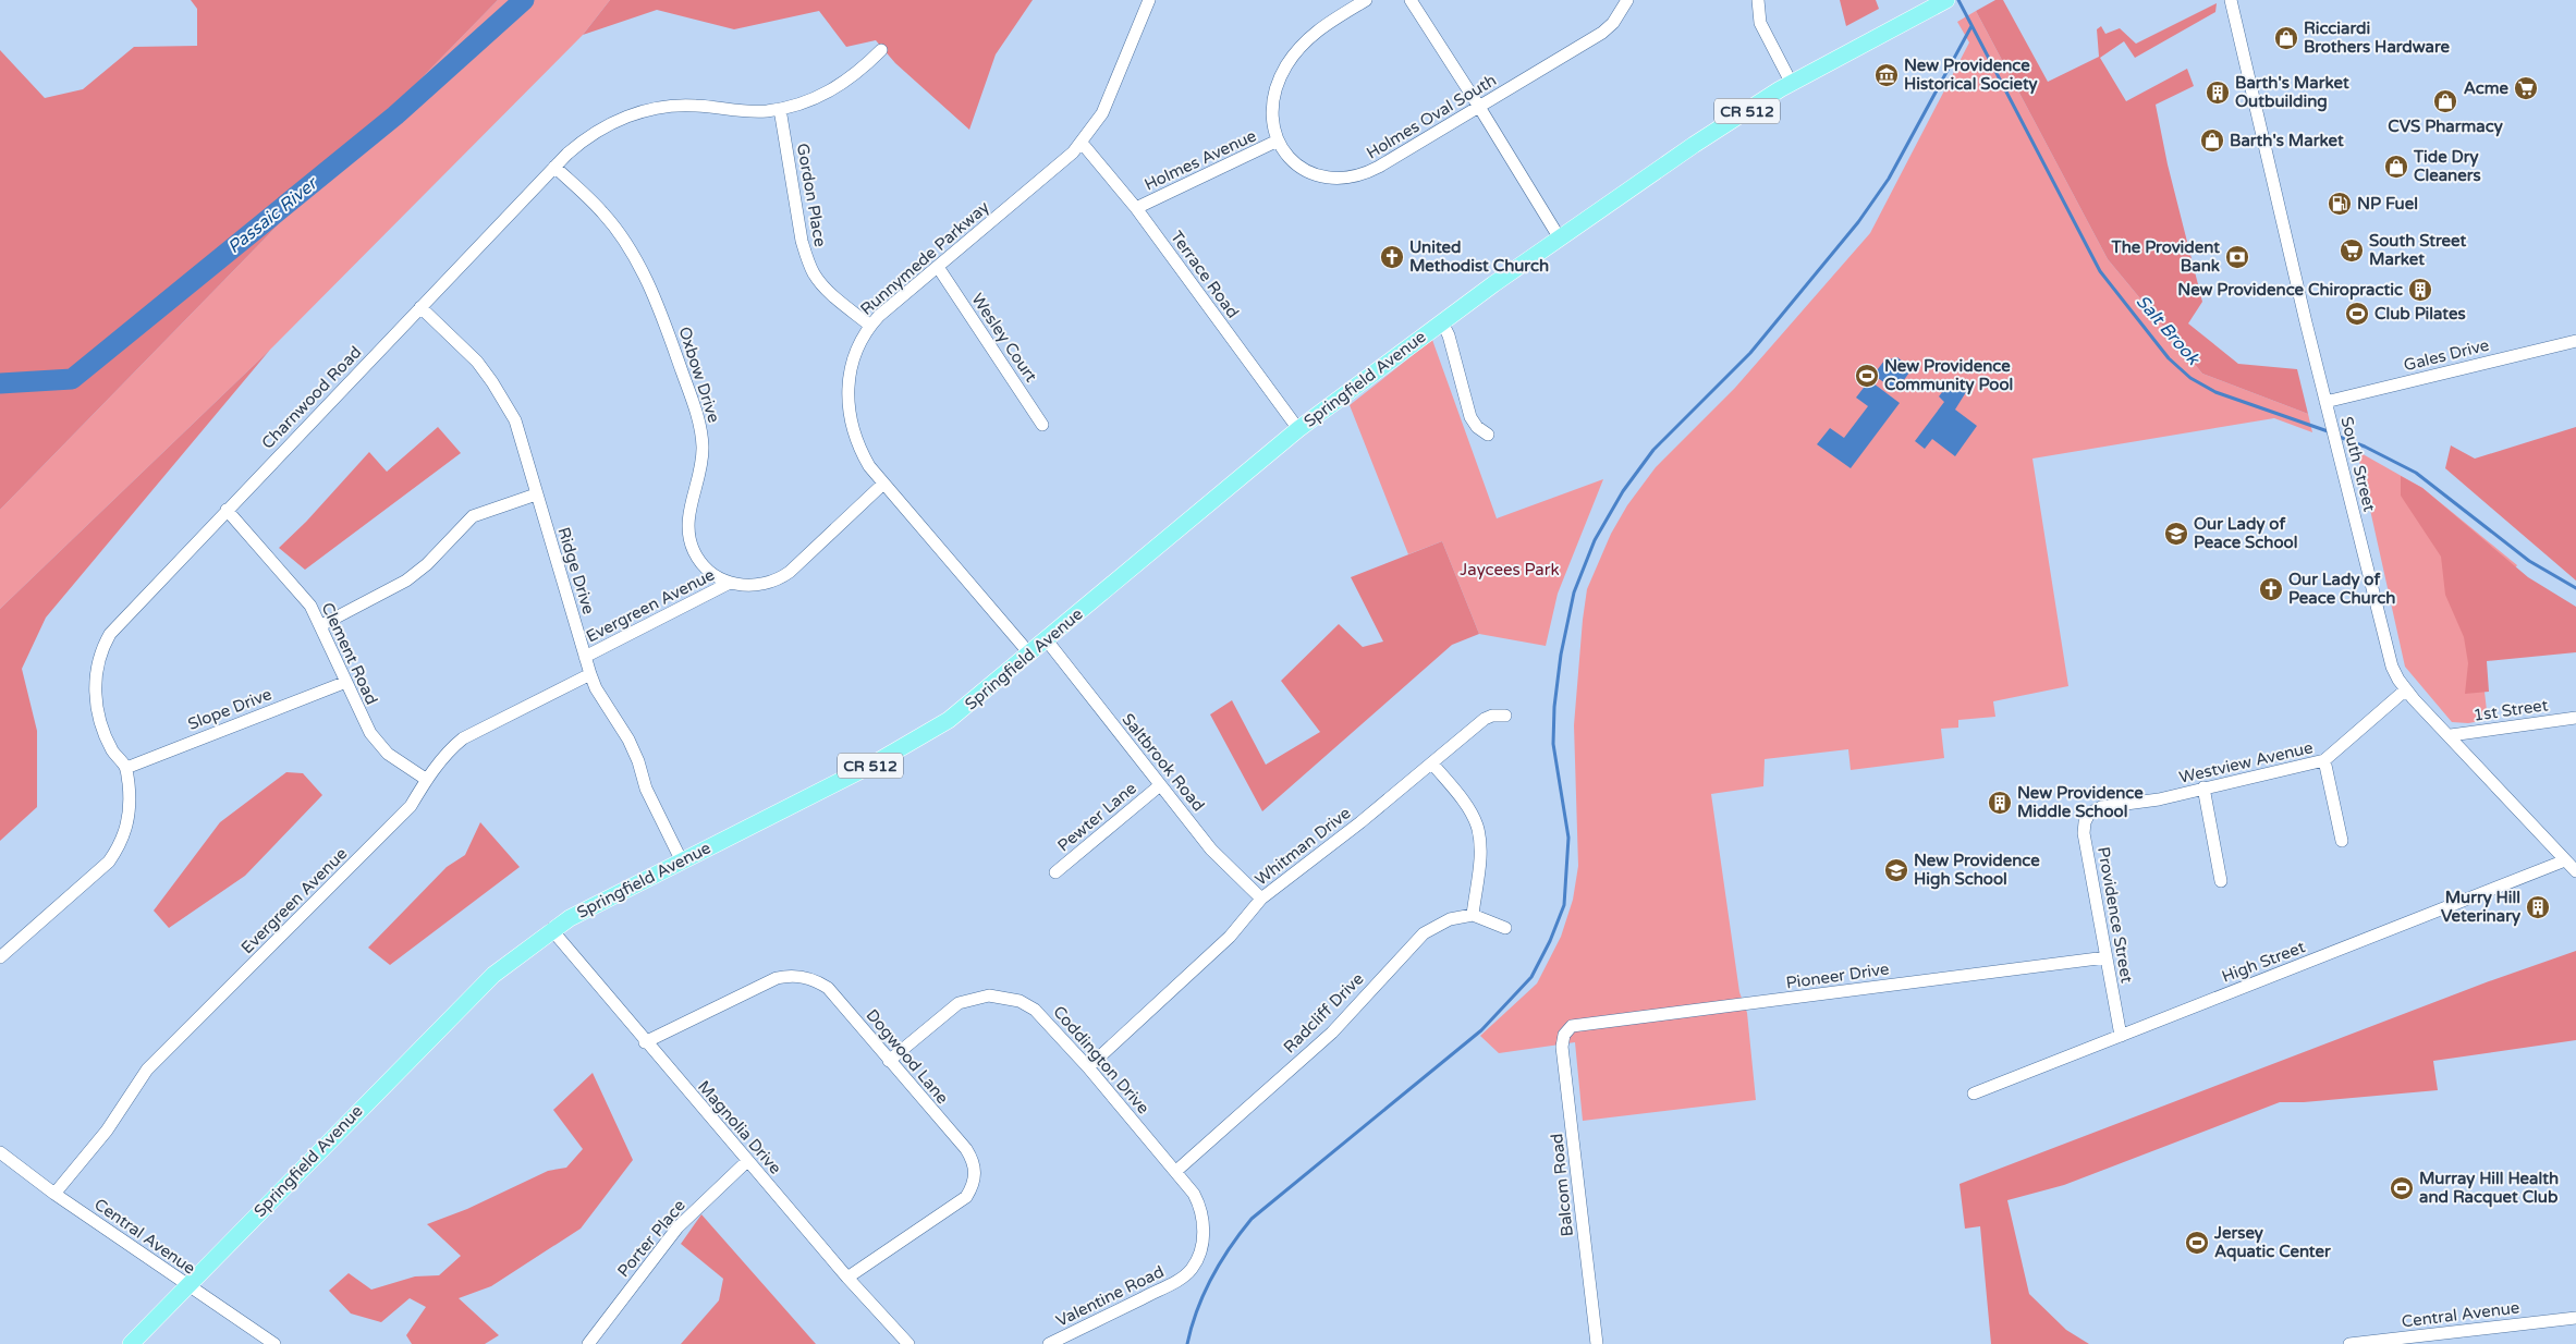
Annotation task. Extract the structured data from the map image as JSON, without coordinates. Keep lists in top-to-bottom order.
{
  "streets": {
    "main road": ["CR 512", "Springfield Avenue"],
    "street": [
      "Holmes Oval South",
      "Holmes Avenue",
      "Gordon Place",
      "Runnymede Parkway",
      "Terrace Road",
      "Wesley Court",
      "Gales Drive",
      "Oxbow Drive",
      "Charnwood Road",
      "South Street",
      "Ridge Drive",
      "Evergreen Avenue",
      "Clement Road",
      "Slope Drive",
      "1st Street",
      "Saltbrook Road",
      "Westview Avenue",
      "Pewter Lane",
      "Whitman Drive",
      "Providence Street",
      "High Street",
      "Pioneer Drive",
      "Radcliff Drive",
      "Dogwood Lane",
      "Coddington Drive",
      "Magnolia Drive",
      "Balcom Road",
      "Central Avenue",
      "Porter Place",
      "Valentine Road"
    ]
  },
  "crossings": [
    ["Holmes Oval South", "Holmes Avenue"],
    ["Holmes Avenue", "Terrace Road"],
    ["Gordon Place", "Runnymede Parkway"],
    ["Gordon Place", "Charnwood Road"],
    ["Runnymede Parkway", "Terrace Road"],
    ["Runnymede Parkway", "Wesley Court"],
    ["Runnymede Parkway", "Oxbow Drive"],
    ["Runnymede Parkway", "Springfield Avenue"],
    ["Terrace Road", "Springfield Avenue"],
    ["Gales Drive", "South Street"],
    ["Oxbow Drive", "Charnwood Road"],
    ["Oxbow Drive", "Evergreen Avenue"],
    ["Springfield Avenue", "Ridge Drive"],
    ["Springfield Avenue", "Saltbrook Road"],
    ["Springfield Avenue", "Magnolia Drive"],
    ["Springfield Avenue", "Central Avenue"],
    ["Charnwood Road", "Ridge Drive"],
    ["Charnwood Road", "Clement Road"],
    ["Charnwood Road", "Slope Drive"],
    ["South Street", "1st Street"],
    ["South Street", "Westview Avenue"],
    ["South Street", "High Street"],
    ["Ridge Drive", "Evergreen Avenue"],
    ["Evergreen Avenue", "Clement Road"],
    ["Evergreen Avenue", "Central Avenue"],
    ["Clement Road", "Slope Drive"],
    ["Saltbrook Road", "Pewter Lane"],
    ["Saltbrook Road", "Whitman Drive"],
    ["Westview Avenue", "Providence Street"],
    ["Whitman Drive", "Coddington Drive"],
    ["Providence Street", "High Street"],
    ["Providence Street", "Pioneer Drive"],
    ["Pioneer Drive", "Balcom Road"],
    ["Radcliff Drive", "Coddington Drive"],
    ["Dogwood Lane", "Coddington Drive"],
    ["Dogwood Lane", "Magnolia Drive"],
    ["Coddington Drive", "Valentine Road"],
    ["Magnolia Drive", "Porter Place"]
  ],
  "water": ["Passaic River", "Salt Brook"],
  "parks": ["Jaycees Park"],
  "places": {
    "shop": [
      "Ricciardi Brothers Hardware",
      "CVS Pharmacy",
      "Barth's Market",
      "Tide Dry Cleaners"
    ],
    "museum": ["New Providence Historical Society"],
    "supermarket": ["Acme", "South Street Market"],
    "building": [
      "Barth's Market Outbuilding",
      "New Providence Chiropractic",
      "New Providence Middle School",
      "Murry Hill Veterinary"
    ],
    "fuel station": ["NP Fuel"],
    "church": ["United Methodist Church", "Our Lady of Peace Church"],
    "bank": ["The Provident Bank"],
    "sports": [
      "Club Pilates",
      "New Providence Community Pool",
      "Murray Hill Health and Racquet Club",
      "Jersey Aquatic Center"
    ],
    "school or university": ["Our Lady of Peace School", "New Providence High School"]
  }
}
